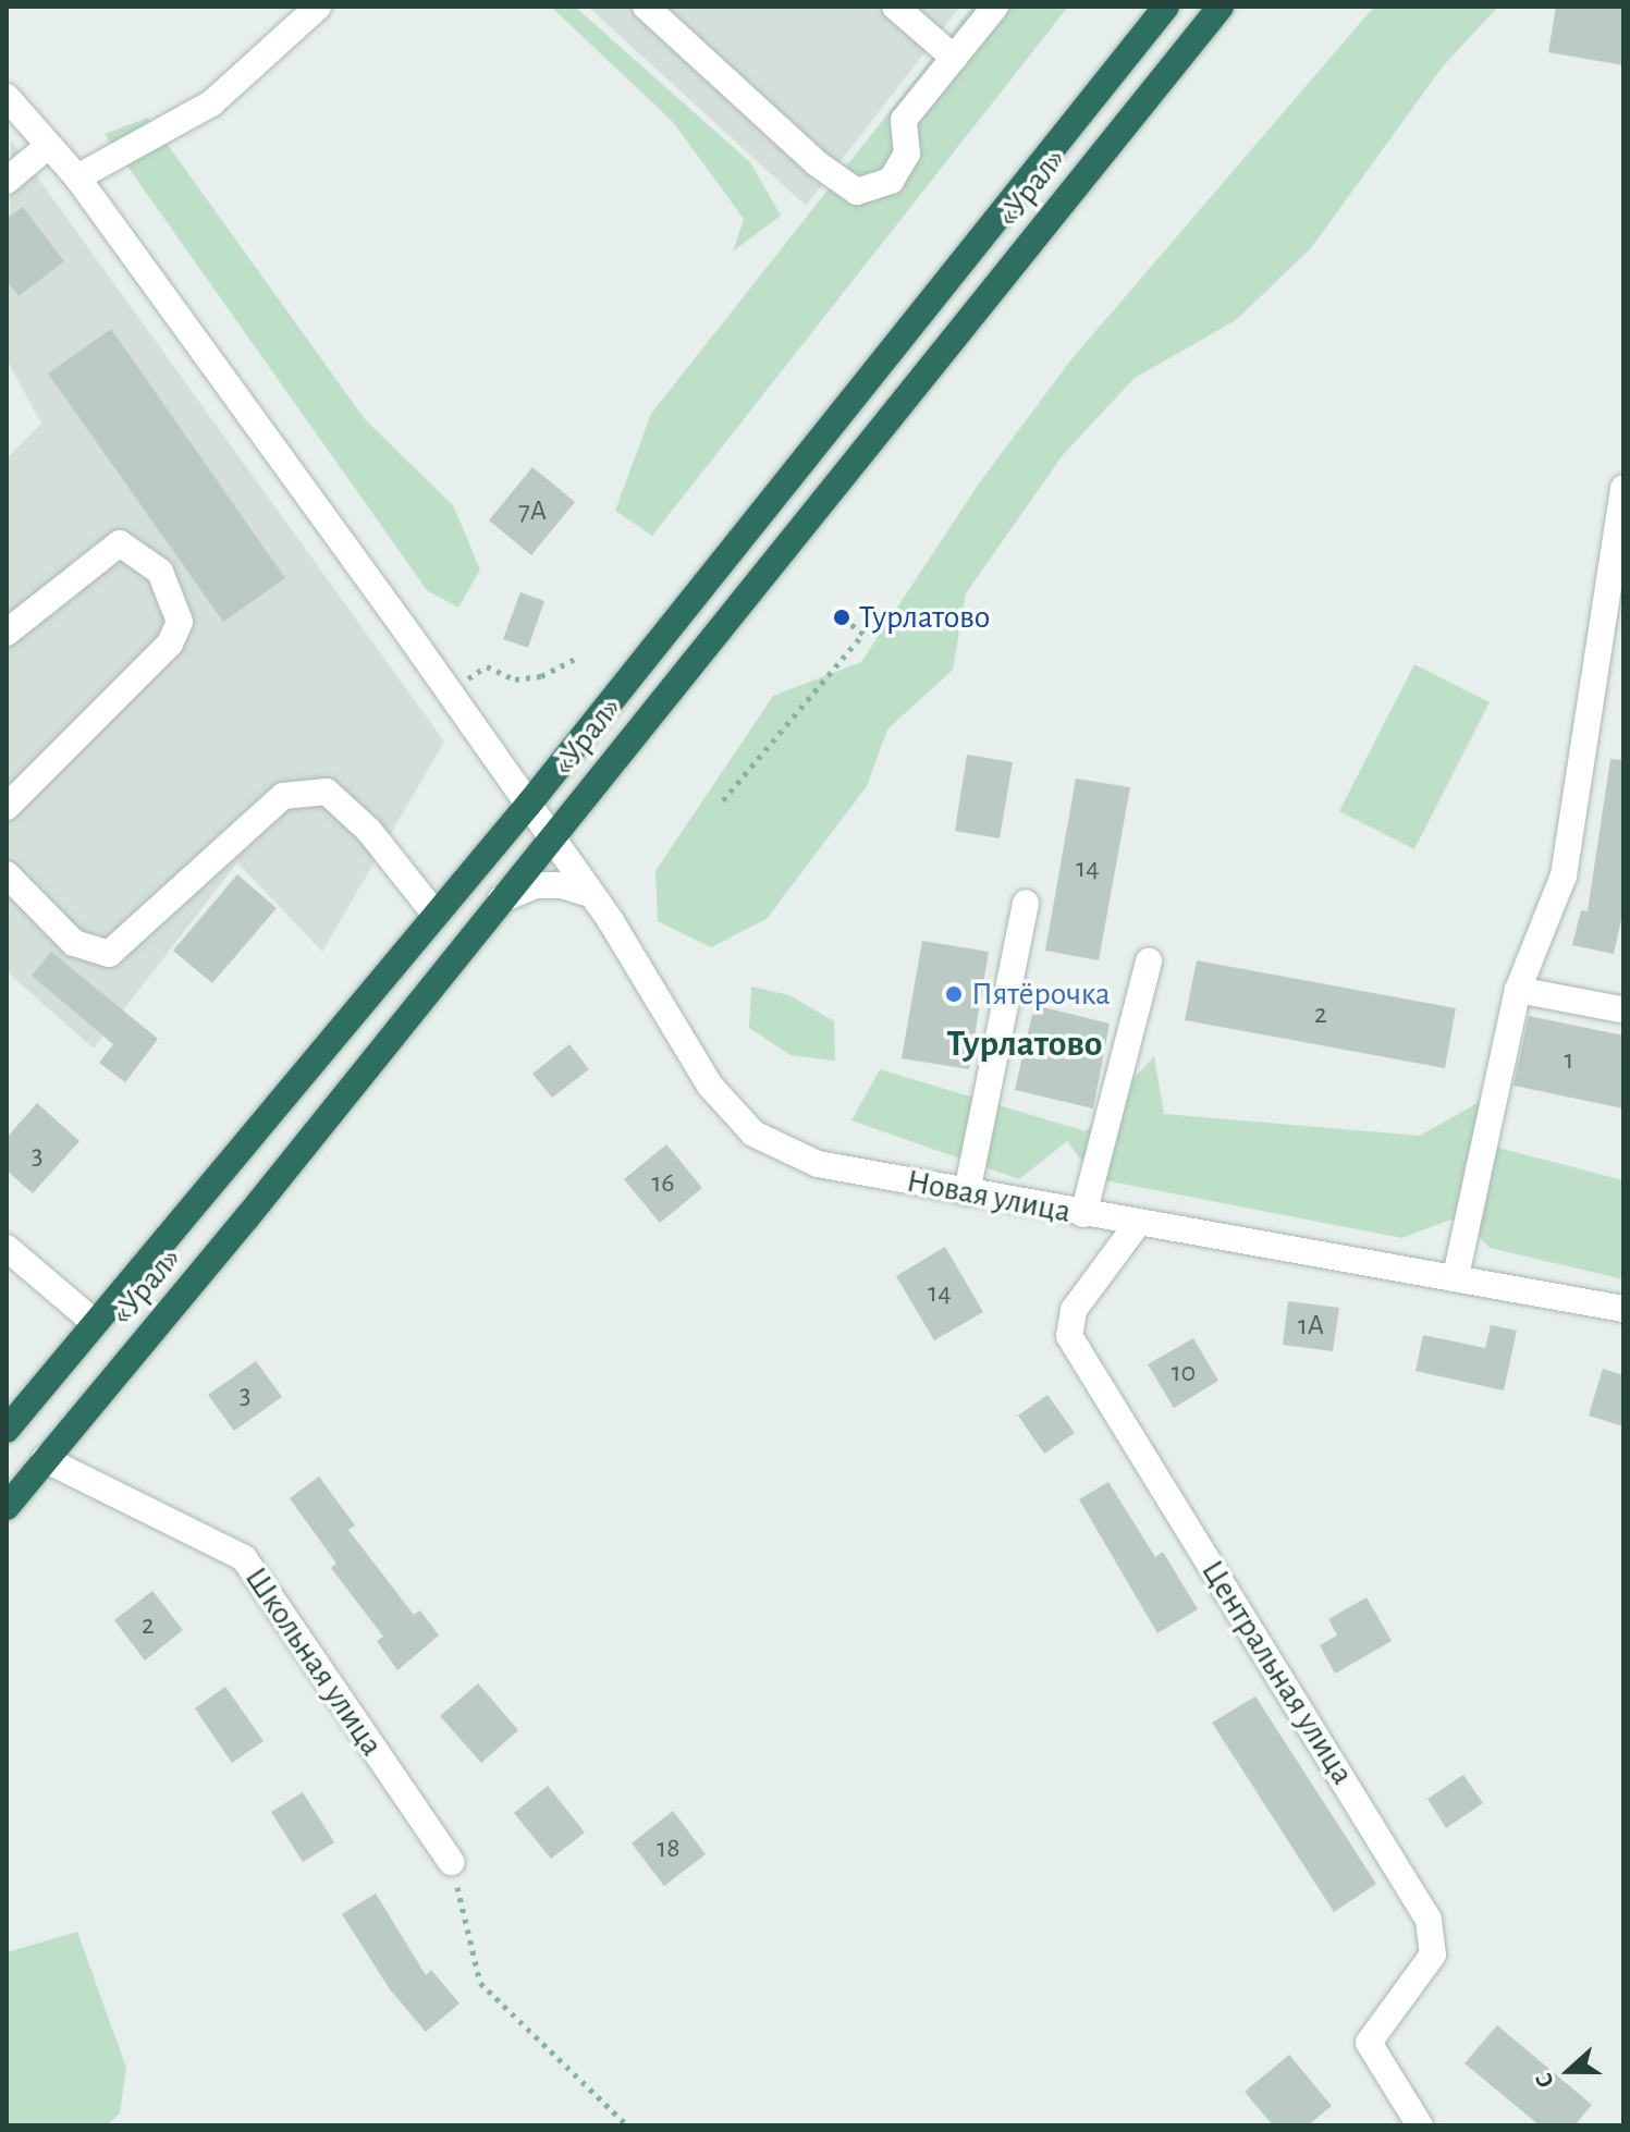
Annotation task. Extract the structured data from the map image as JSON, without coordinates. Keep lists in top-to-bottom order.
{
  "streets": {
    "highway": ["«Урал»"],
    "street": ["Новая улица", "Школьная улица", "Центральная улица"]
  },
  "crossings": [
    ["«Урал»", "Новая улица"],
    ["«Урал»", "Школьная улица"],
    ["Новая улица", "Центральная улица"]
  ],
  "districts": ["Турлатово"],
  "places": ["Турлатово", "Пятёрочка"],
  "house_numbers": [
    "7А",
    "14",
    "2",
    "1",
    "3",
    "16",
    "14",
    "1А",
    "10",
    "3",
    "2",
    "18"
  ],
  "north": "left"
}
